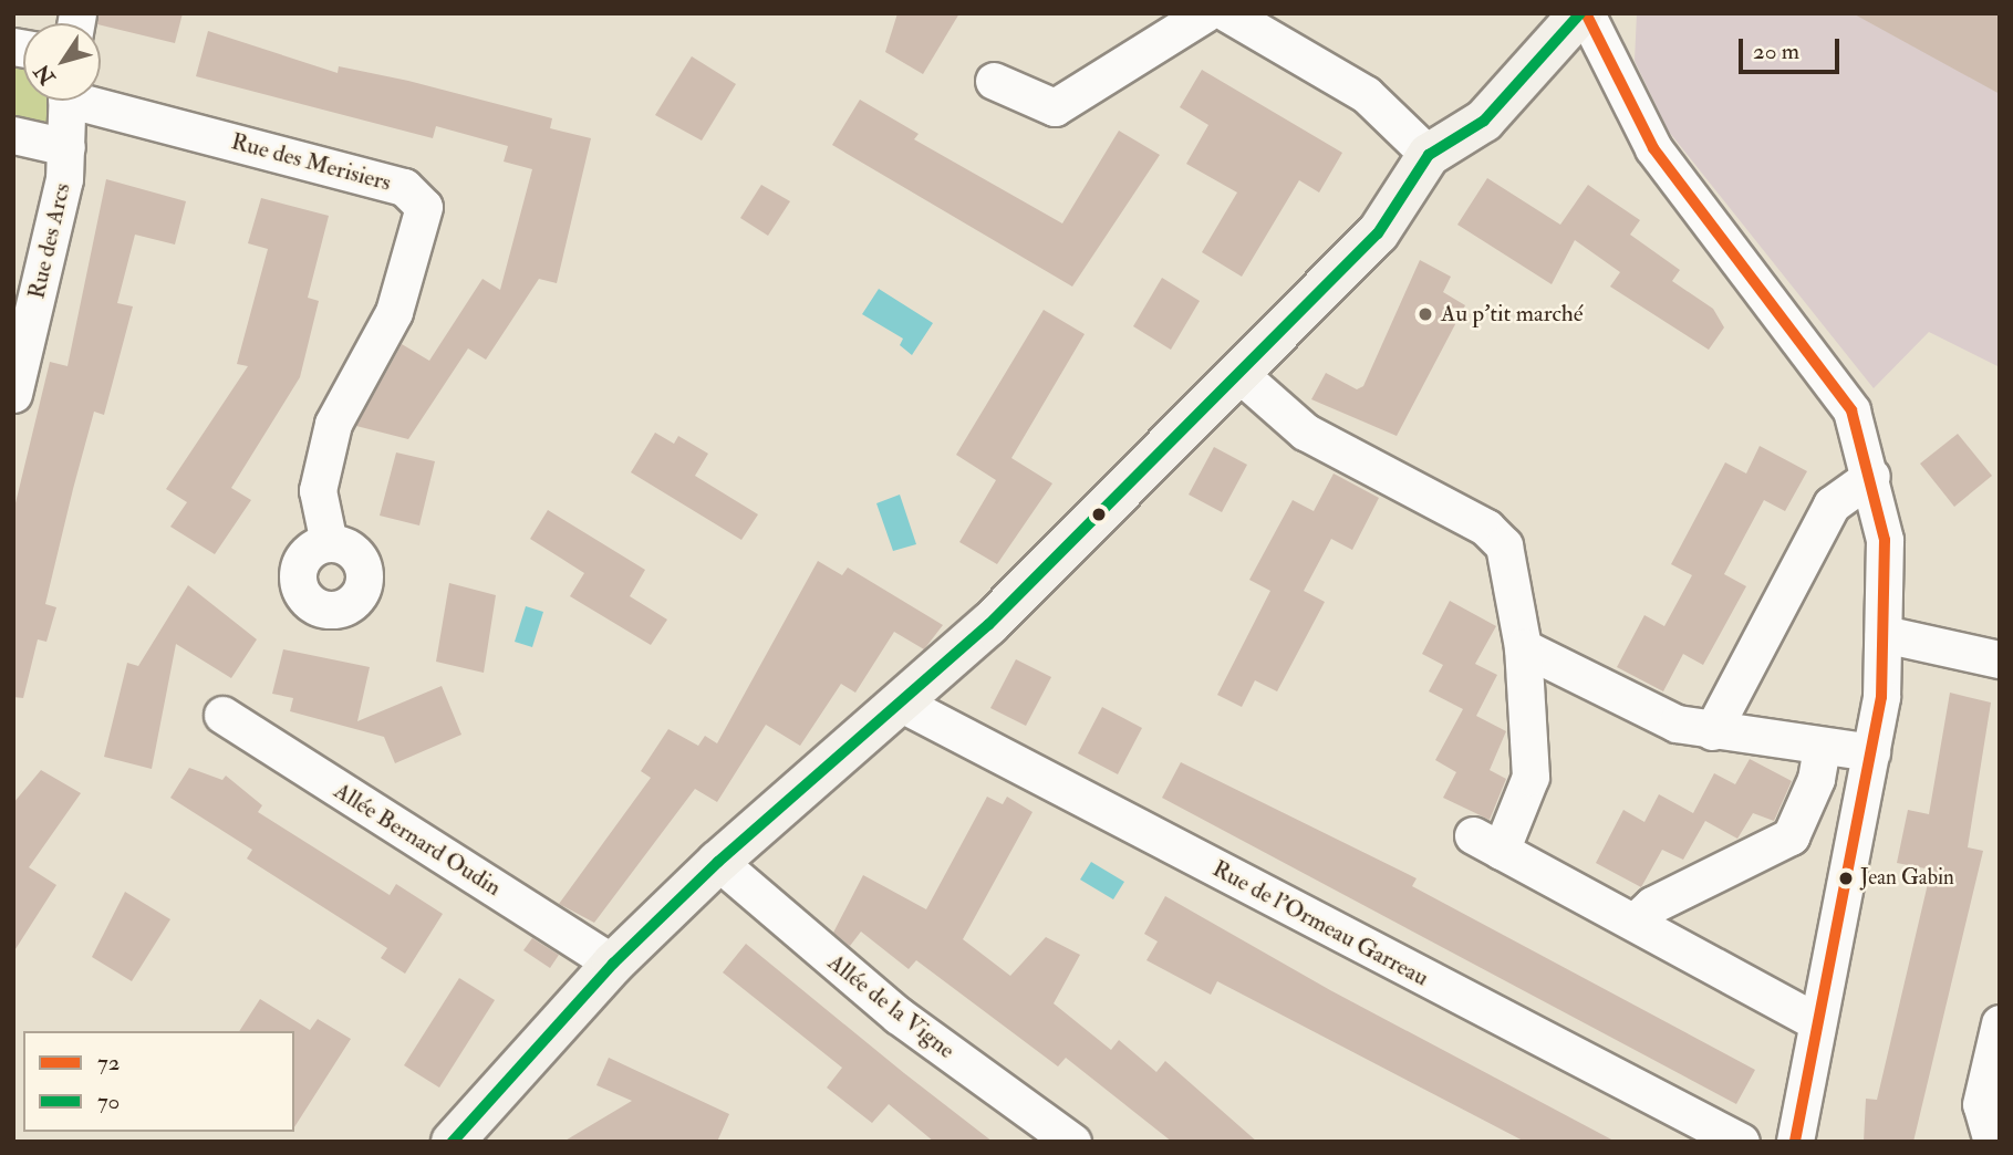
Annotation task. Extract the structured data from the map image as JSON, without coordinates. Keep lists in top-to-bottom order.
{
  "streets": {
    "street": [
      "Rue des Merisiers",
      "Rue des Arcs",
      "Allée Bernard Oudin",
      "Rue de l'Ormeau Garreau",
      "Allée de la Vigne"
    ]
  },
  "places": ["Au p'tit marché", "Jean Gabin"],
  "lines": ["transit line 72", "transit line 70"],
  "legend": ["72", "70"],
  "scale_bar": "20 m",
  "north": "bottom left"
}
